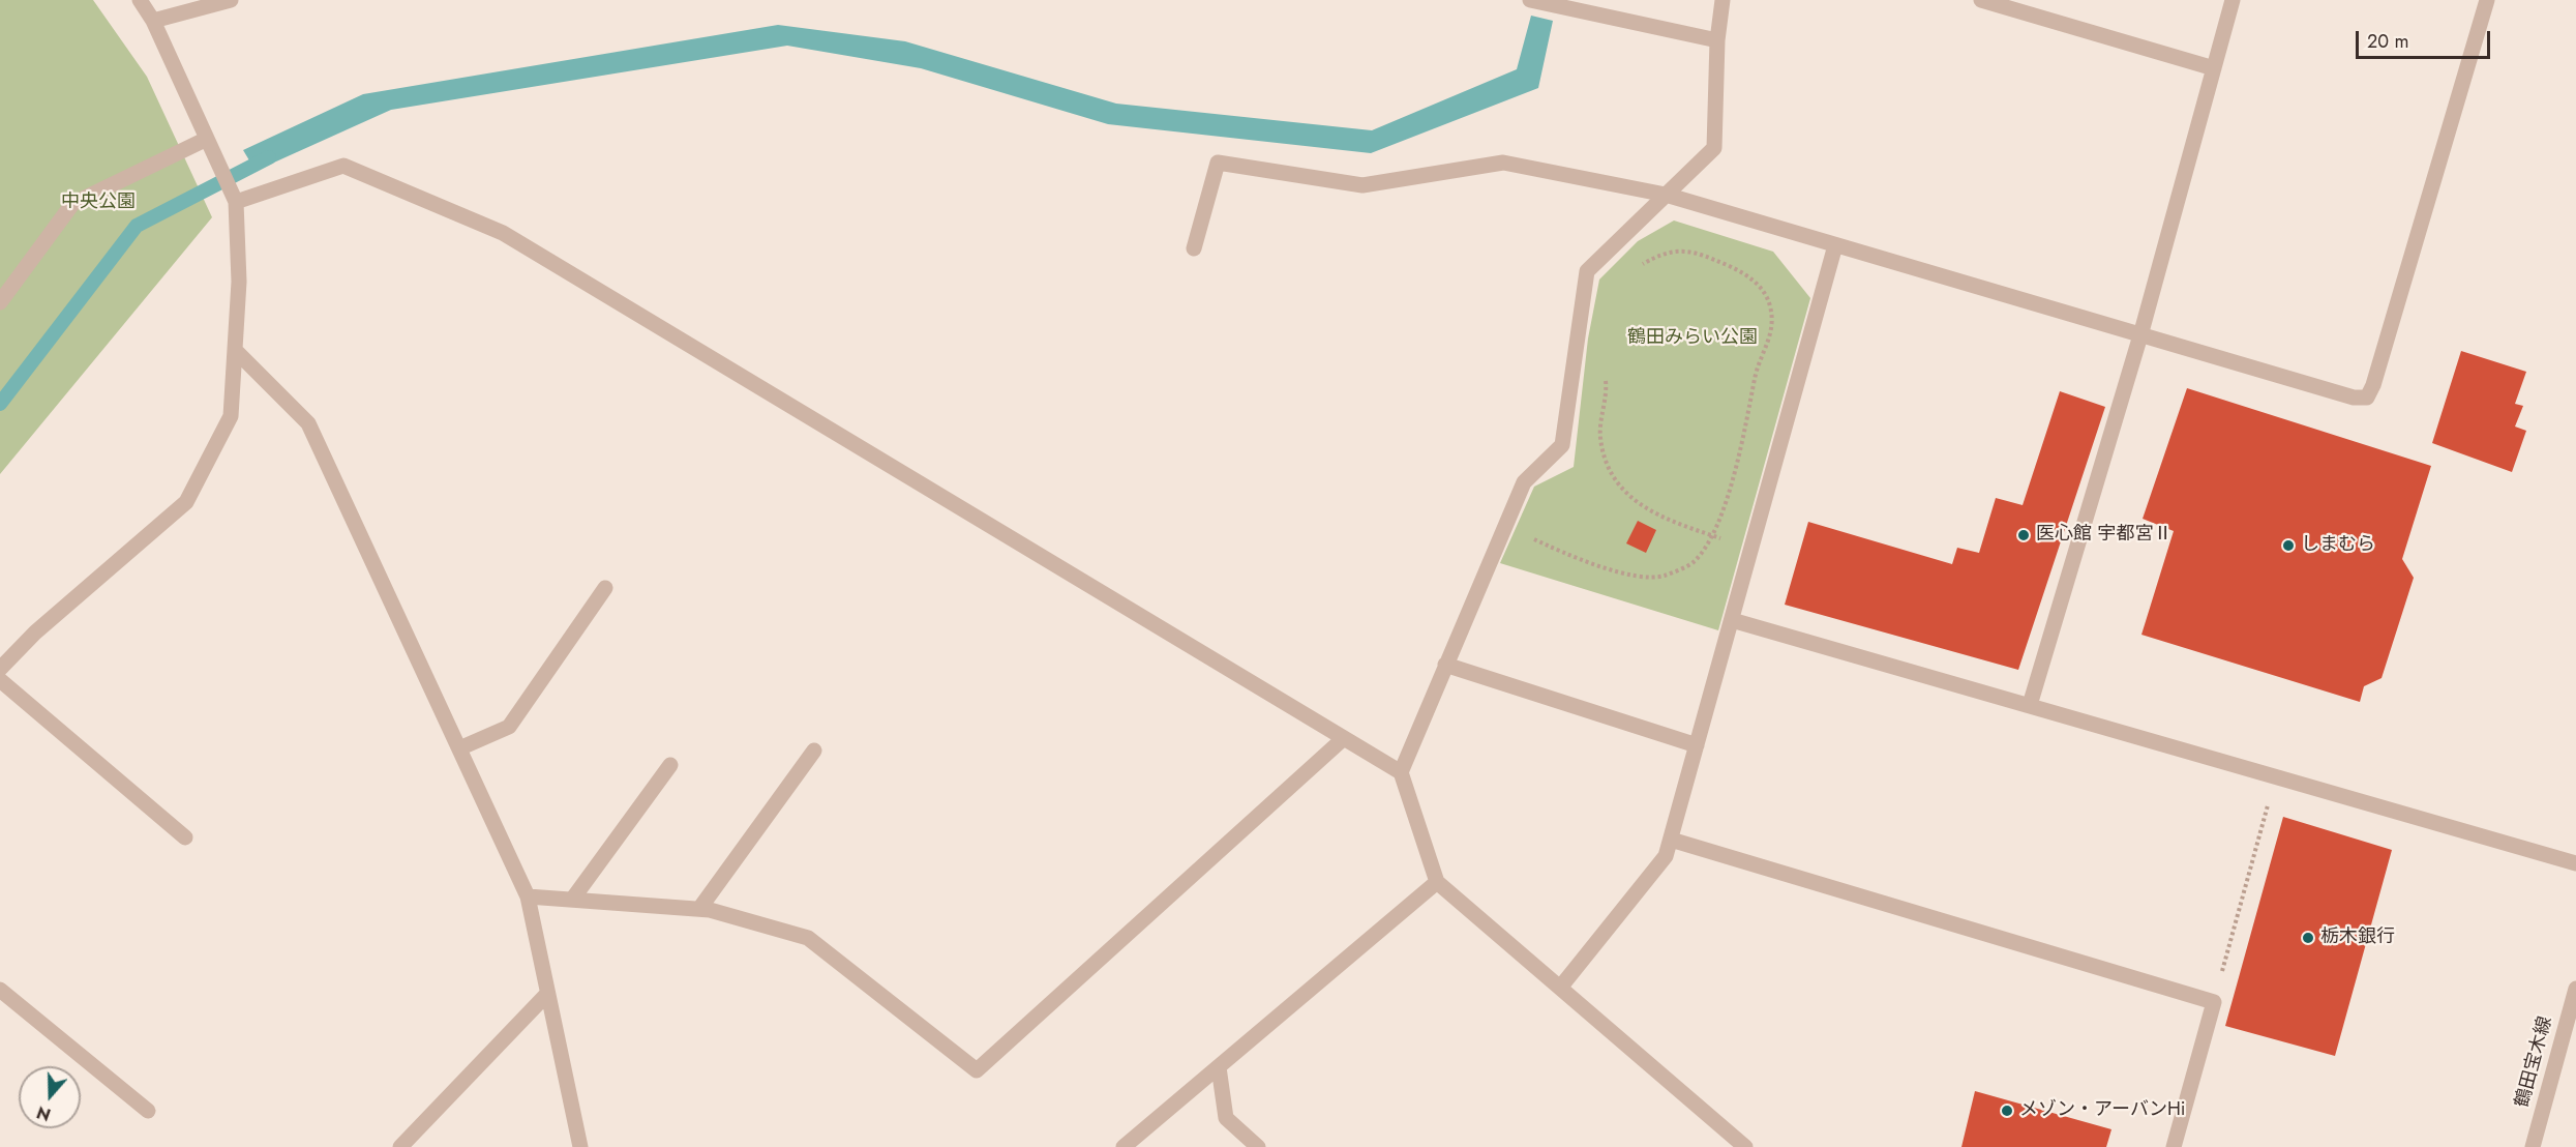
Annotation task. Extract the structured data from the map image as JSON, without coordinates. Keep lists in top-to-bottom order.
{
  "streets": {
    "street": ["鶴田宝木線"]
  },
  "parks": ["中央公園", "鶴田みらい公園"],
  "places": [
    "医心館 宇都宮Ⅱ",
    "しまむら",
    "栃木銀行",
    "メゾン・アーバンHi"
  ],
  "scale_bar": "20 m",
  "north": "bottom"
}
